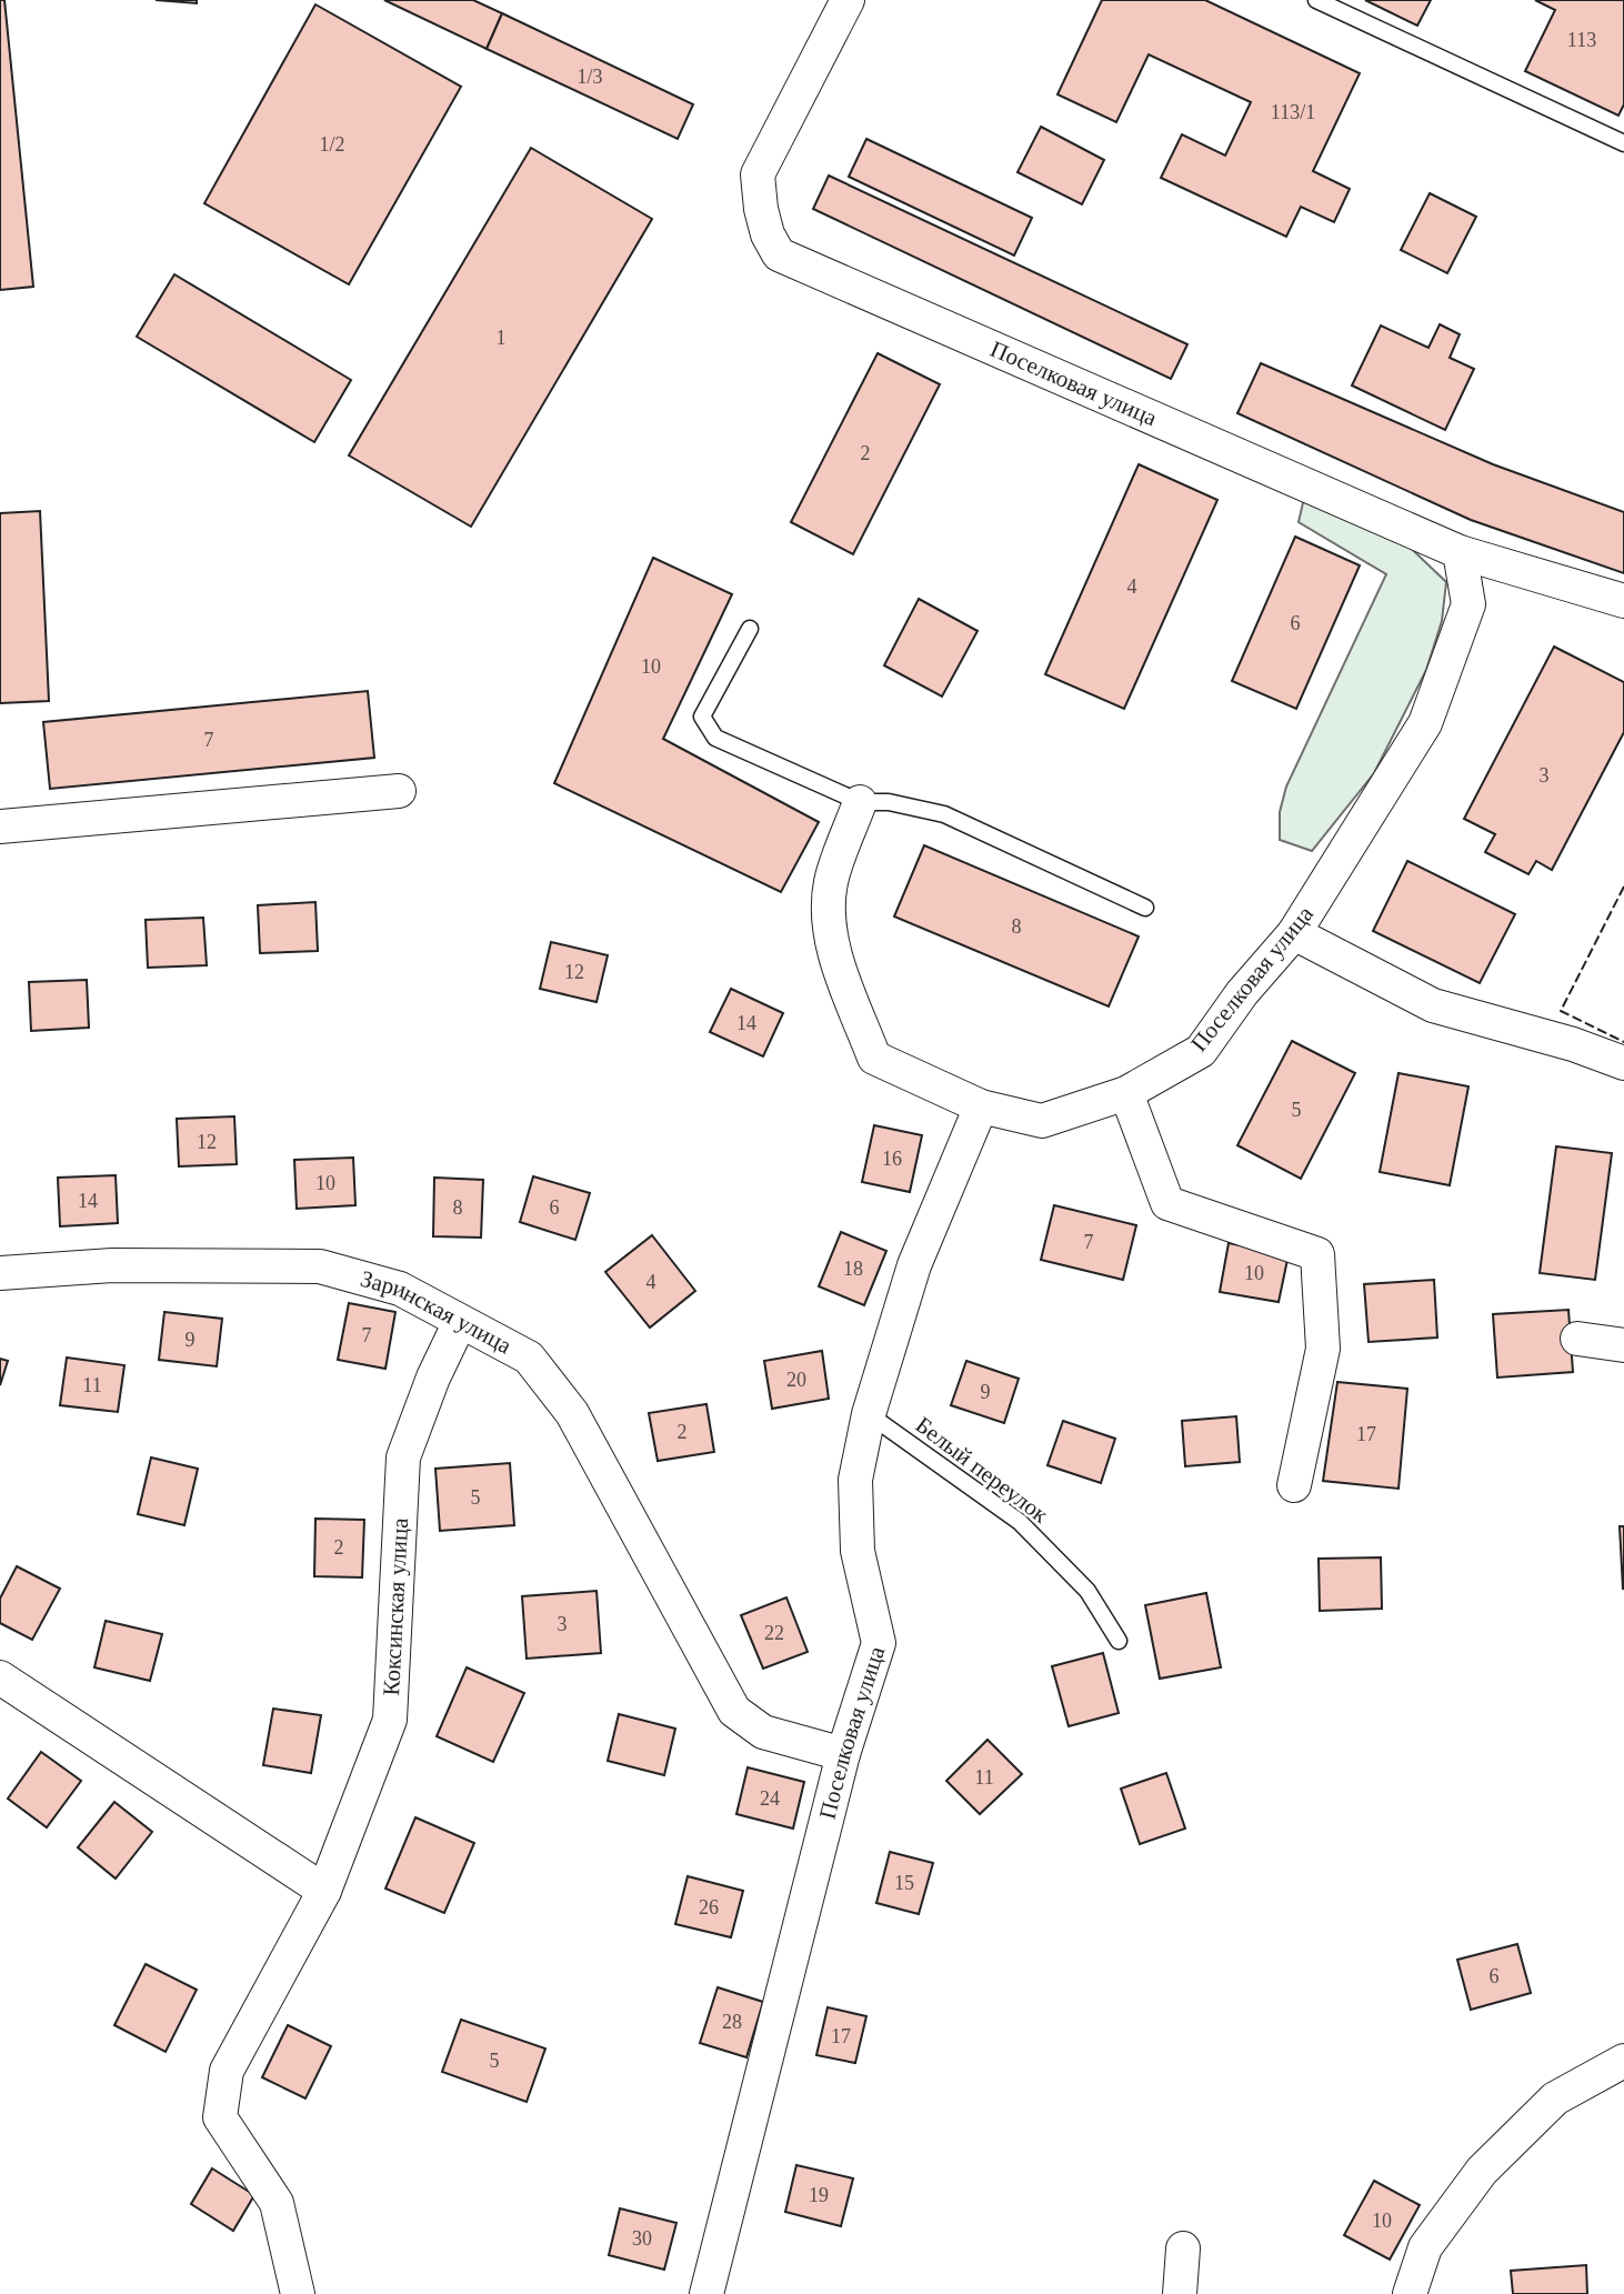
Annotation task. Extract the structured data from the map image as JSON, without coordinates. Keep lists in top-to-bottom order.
{
  "streets": {
    "street": ["Поселковая улица", "Заринская улица", "Коксинская улица"],
    "lane": ["Белый переулок"]
  },
  "crossings": [
    ["Поселковая улица", "Заринская улица"],
    ["Поселковая улица", "Белый переулок"],
    ["Заринская улица", "Коксинская улица"]
  ],
  "house_numbers": [
    "113",
    "1/3",
    "113/1",
    "1/2",
    "1",
    "2",
    "4",
    "6",
    "10",
    "7",
    "3",
    "8",
    "12",
    "14",
    "5",
    "12",
    "16",
    "10",
    "14",
    "8",
    "6",
    "7",
    "18",
    "10",
    "4",
    "7",
    "9",
    "20",
    "11",
    "9",
    "2",
    "17",
    "5",
    "2",
    "3",
    "22",
    "11",
    "24",
    "15",
    "26",
    "6",
    "28",
    "17",
    "5",
    "19",
    "10",
    "30"
  ]
}
